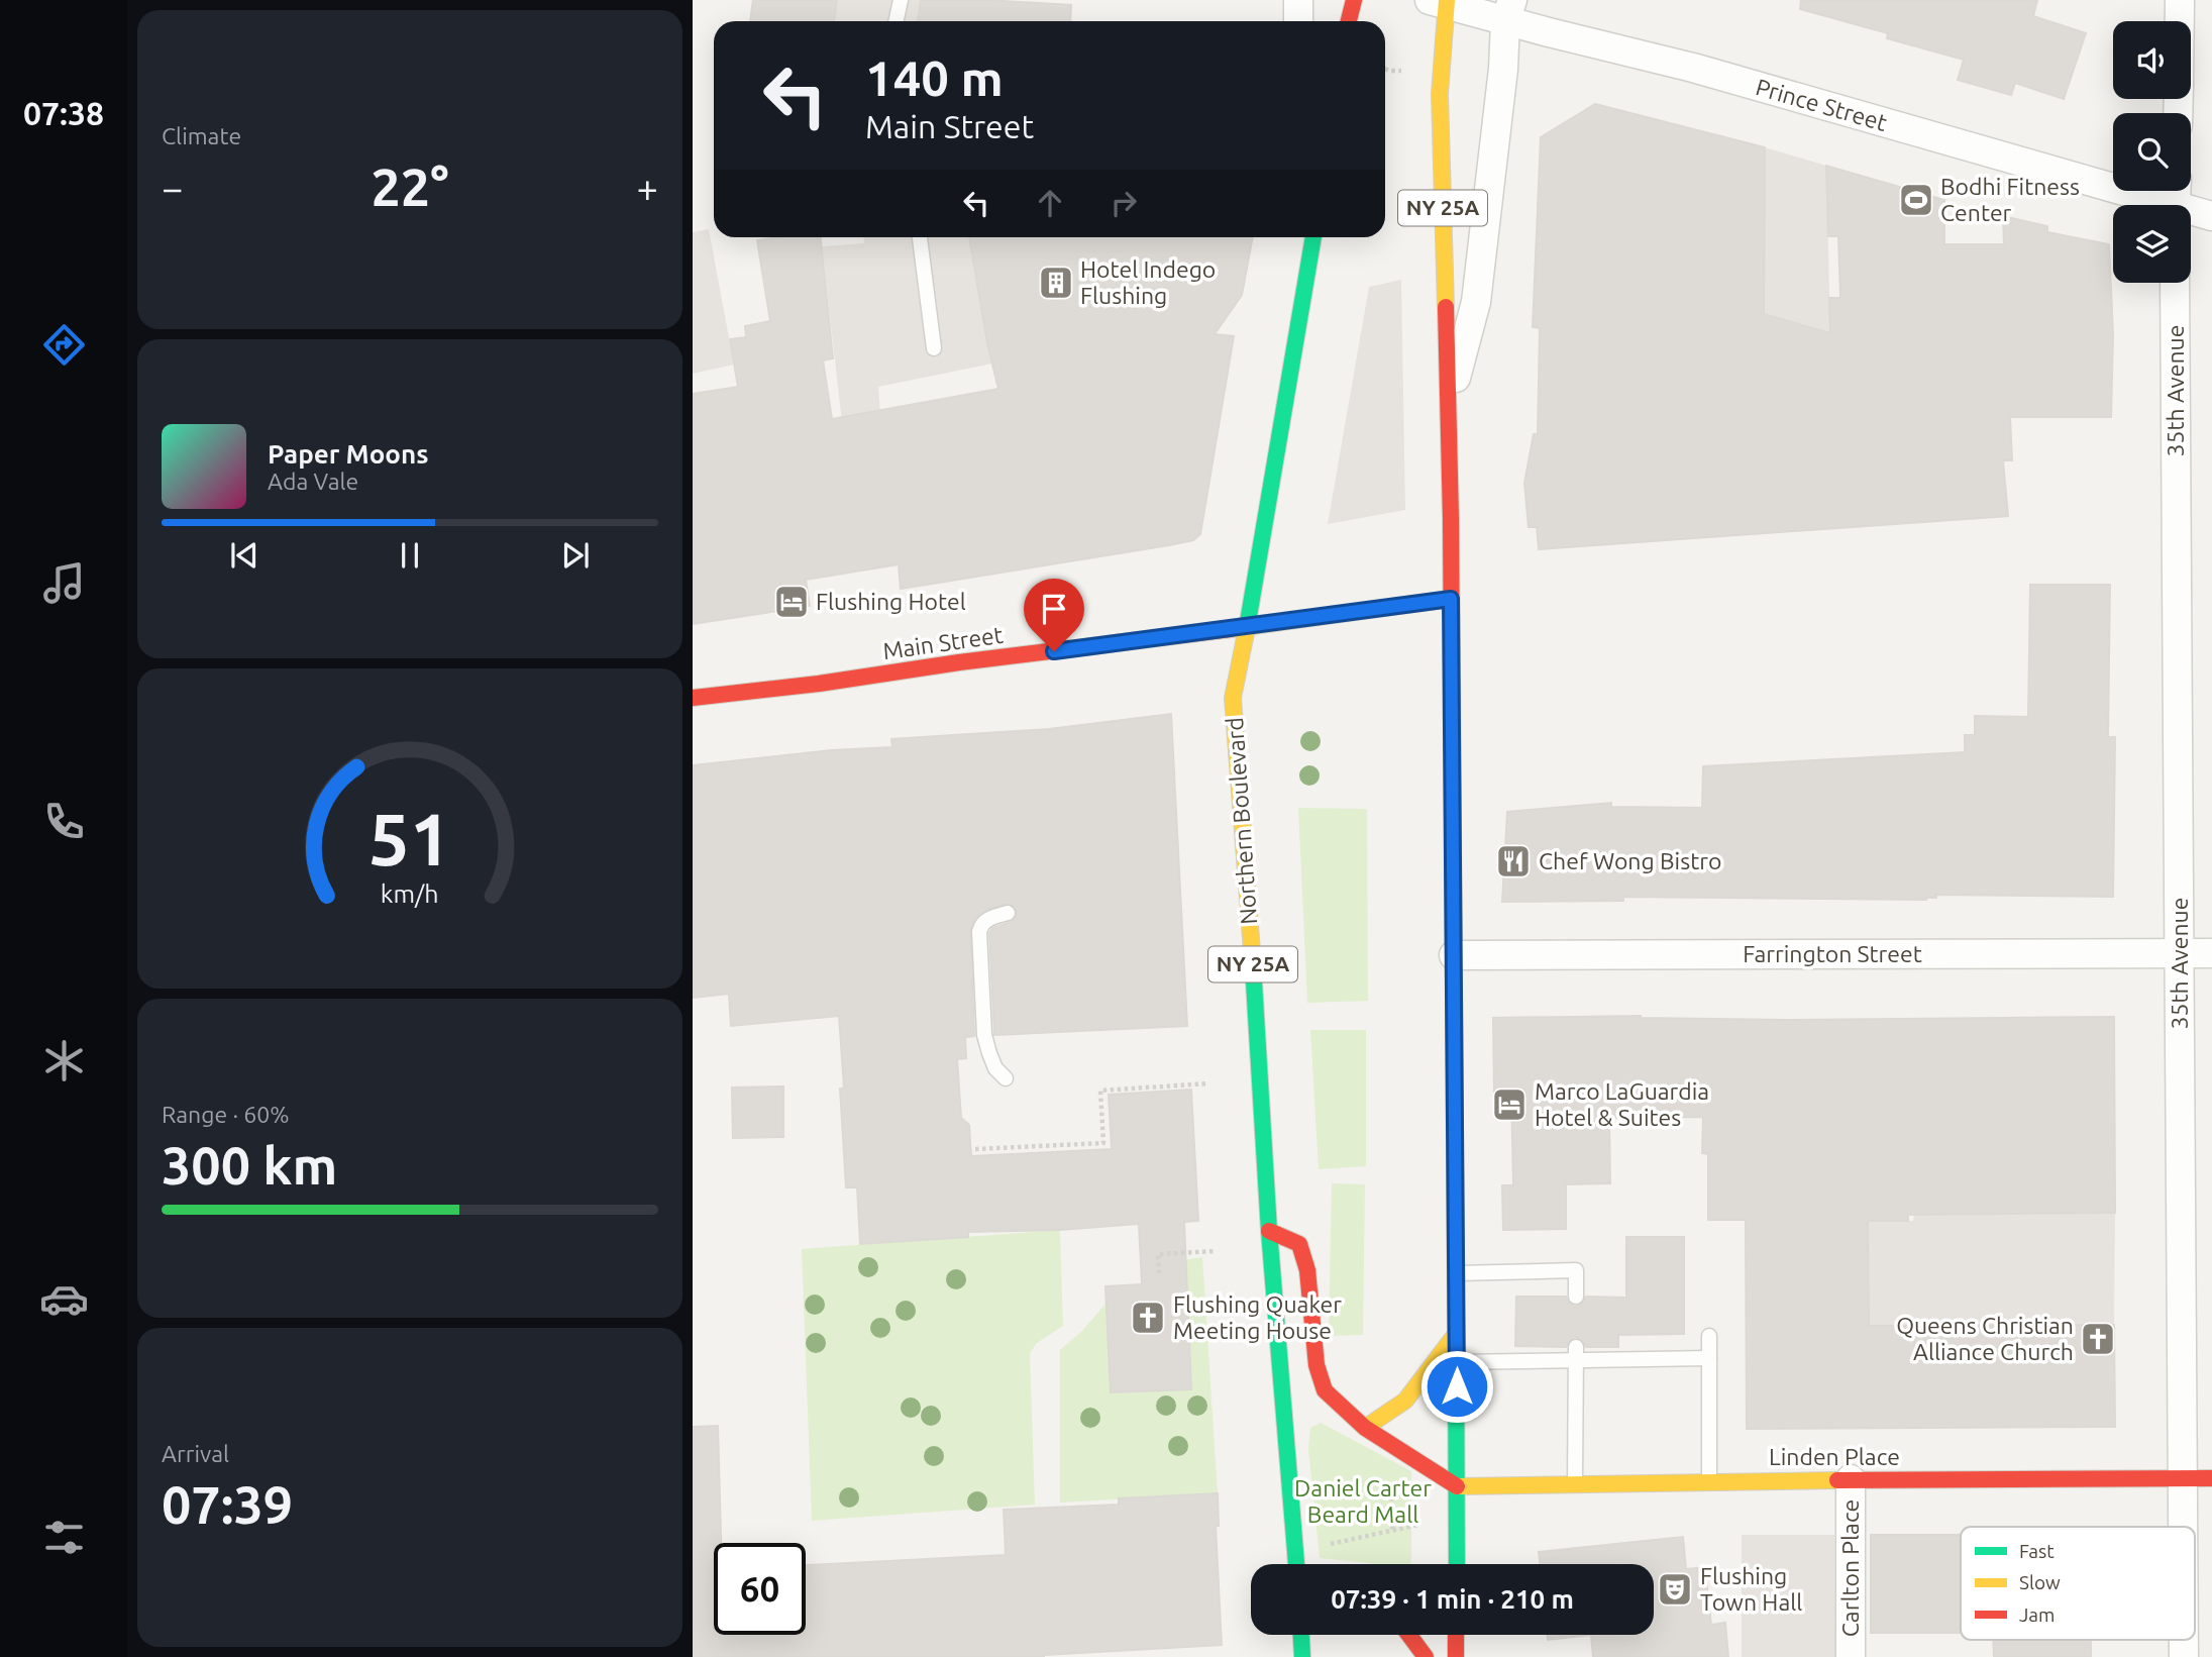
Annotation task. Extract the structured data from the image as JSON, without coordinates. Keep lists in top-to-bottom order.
{
  "streets": {
    "main road": [
      "NY 25A",
      "Main Street",
      "Northern Boulevard",
      "Linden Place"
    ],
    "street": [
      "Prince Street",
      "35th Avenue",
      "Farrington Street",
      "Carlton Place"
    ]
  },
  "crossings": [
    ["Prince Street", "NY 25A"],
    ["NY 25A", "Main Street"],
    ["NY 25A", "Farrington Street"],
    ["NY 25A", "Linden Place"],
    ["35th Avenue", "Farrington Street"],
    ["35th Avenue", "Linden Place"],
    ["Main Street", "Northern Boulevard"],
    ["Linden Place", "Carlton Place"]
  ],
  "parks": ["Daniel Carter Beard Mall"],
  "places": {
    "sports": ["Bodhi Fitness Center"],
    "building": ["Hotel Indego Flushing"],
    "hotel": ["Flushing Hotel", "Marco LaGuardia Hotel & Suites"],
    "restaurant": ["Chef Wong Bistro"],
    "church": ["Flushing Quaker Meeting House", "Queens Christian Alliance Church"],
    "theatre": ["Flushing Town Hall"]
  },
  "legend": ["Fast", "Slow", "Jam"],
  "page": {
    "tabs": "07:38",
    "tile": [
      "Climate",
      ["Range · 60%", "300 km"],
      ["Arrival", "07:39"]
    ],
    "turn": ["140 m", "Main Street"],
    "heat": ["−", "22°", "+"],
    "song": ["Paper Moons", "Ada Vale"],
    "limit": "60",
    "trip": "07:39 · 1 min · 210 m",
    "gauge": ["51", "km/h"]
  }
}
